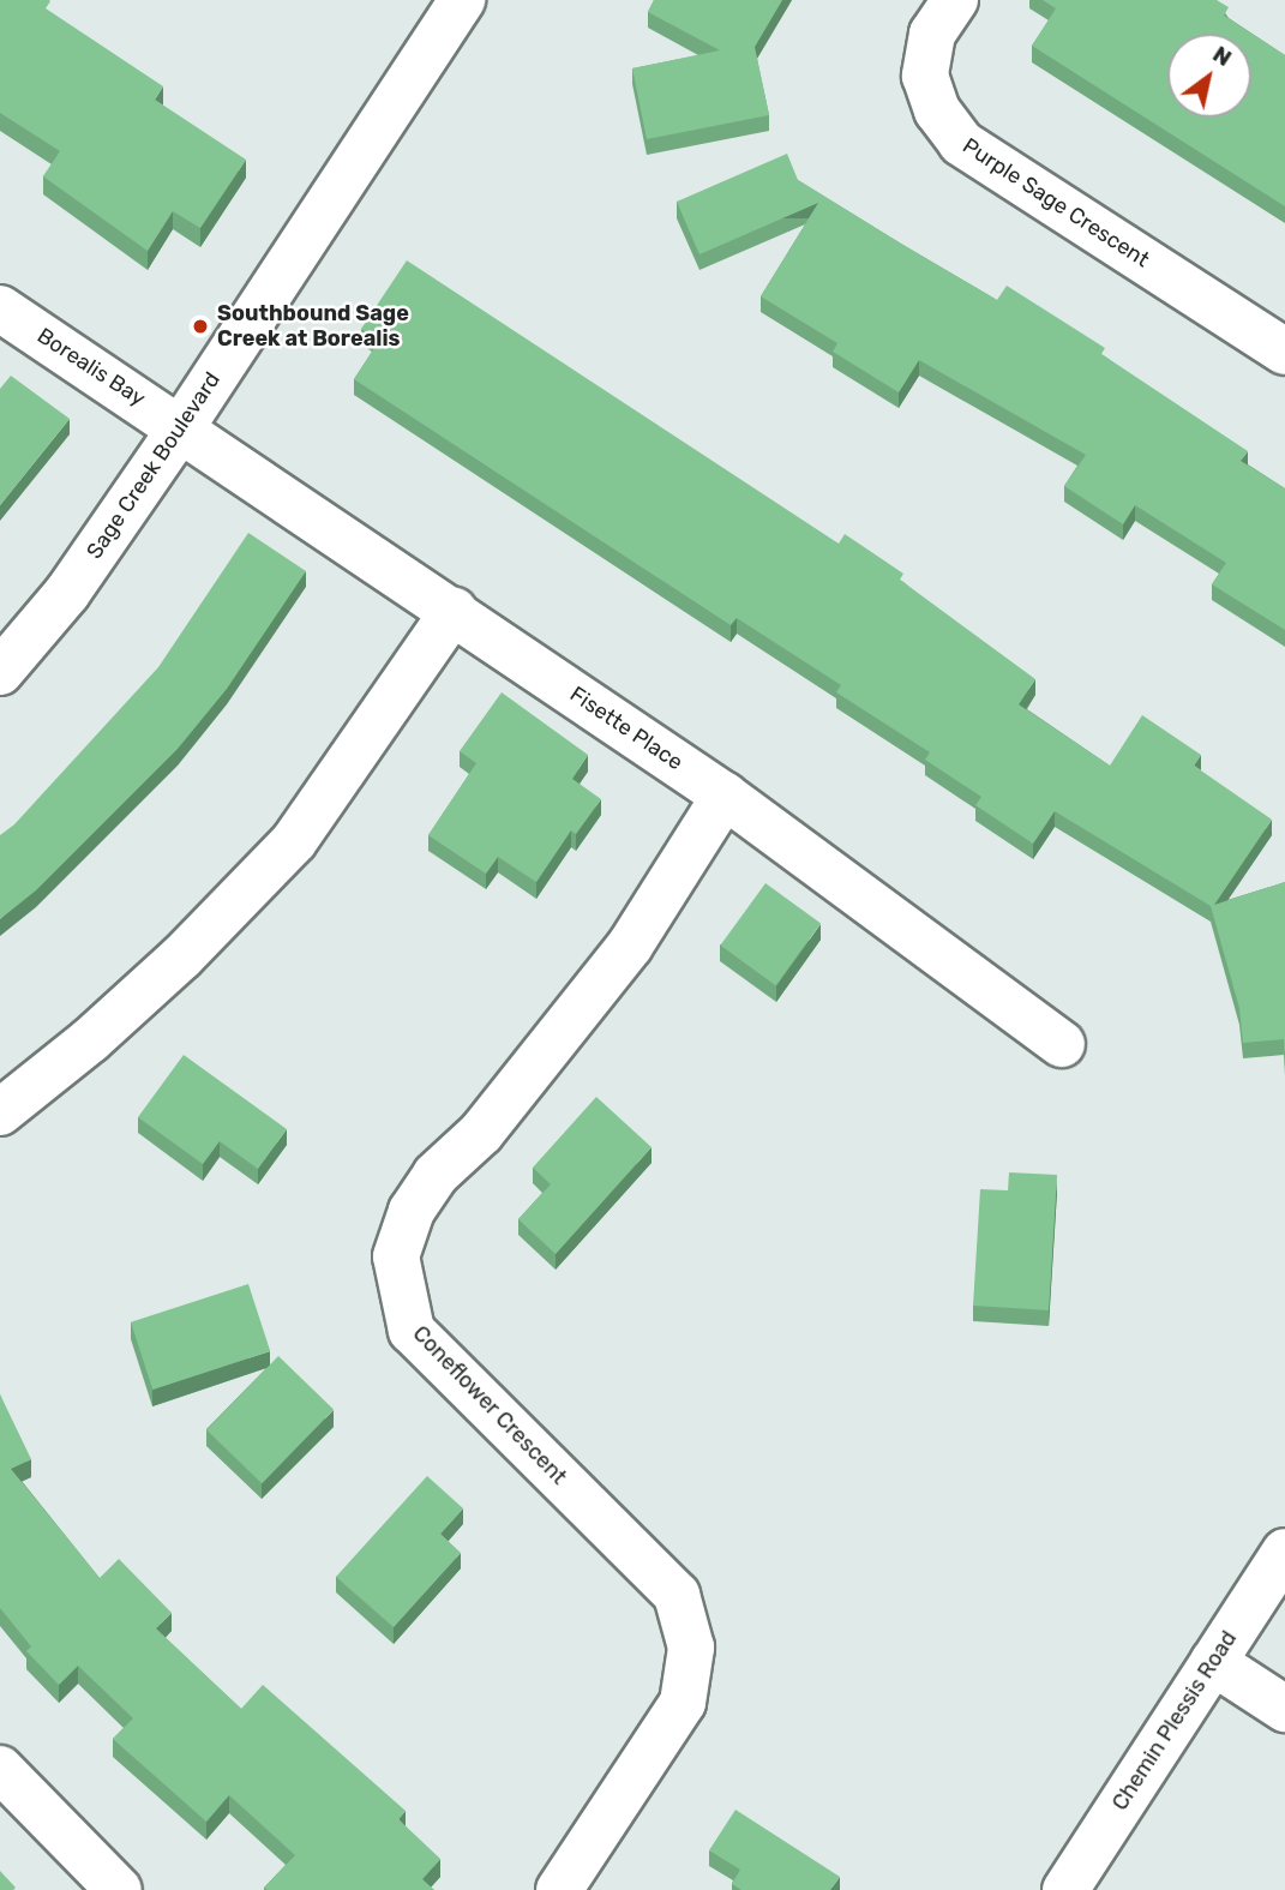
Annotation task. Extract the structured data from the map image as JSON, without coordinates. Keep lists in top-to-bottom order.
{
  "streets": {
    "street": [
      "Purple Sage Crescent",
      "Borealis Bay",
      "Sage Creek Boulevard",
      "Fisette Place",
      "Coneflower Crescent",
      "Chemin Plessis Road"
    ]
  },
  "crossings": [
    ["Borealis Bay", "Sage Creek Boulevard"],
    ["Borealis Bay", "Fisette Place"],
    ["Sage Creek Boulevard", "Fisette Place"],
    ["Fisette Place", "Coneflower Crescent"]
  ],
  "places": ["Southbound Sage Creek at Borealis"],
  "north": "top right"
}
